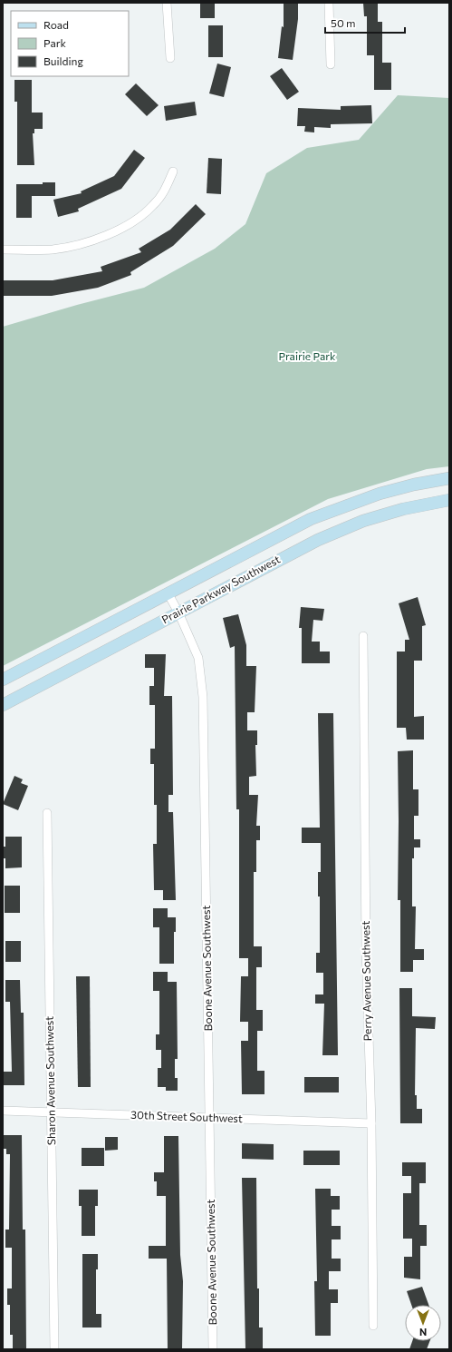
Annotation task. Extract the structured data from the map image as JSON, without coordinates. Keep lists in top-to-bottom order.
{
  "streets": {
    "street": [
      "Prairie Parkway Southwest",
      "Boone Avenue Southwest",
      "Perry Avenue Southwest",
      "Sharon Avenue Southwest",
      "30th Street Southwest"
    ]
  },
  "crossings": [
    ["Prairie Parkway Southwest", "Boone Avenue Southwest"],
    ["Boone Avenue Southwest", "30th Street Southwest"],
    ["Perry Avenue Southwest", "30th Street Southwest"],
    ["Sharon Avenue Southwest", "30th Street Southwest"]
  ],
  "parks": ["Prairie Park"],
  "legend": ["Road", "Park", "Building"],
  "scale_bar": "50 m",
  "north": "bottom"
}
